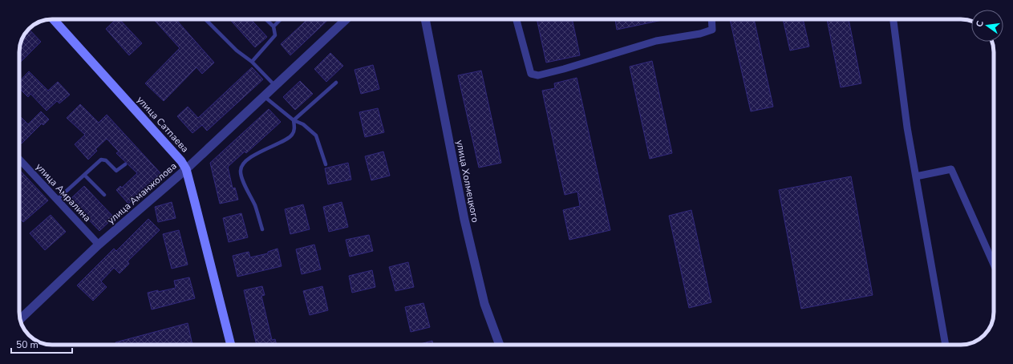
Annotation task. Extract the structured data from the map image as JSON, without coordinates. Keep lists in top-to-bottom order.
{
  "streets": {
    "main road": ["улица Сатпаева"],
    "street": ["улица Холмецкого", "улица Амралина", "улица Аманжолова"]
  },
  "crossings": [
    ["улица Сатпаева", "улица Аманжолова"],
    ["улица Амралина", "улица Аманжолова"]
  ],
  "scale_bar": "50 m",
  "north": "left"
}
